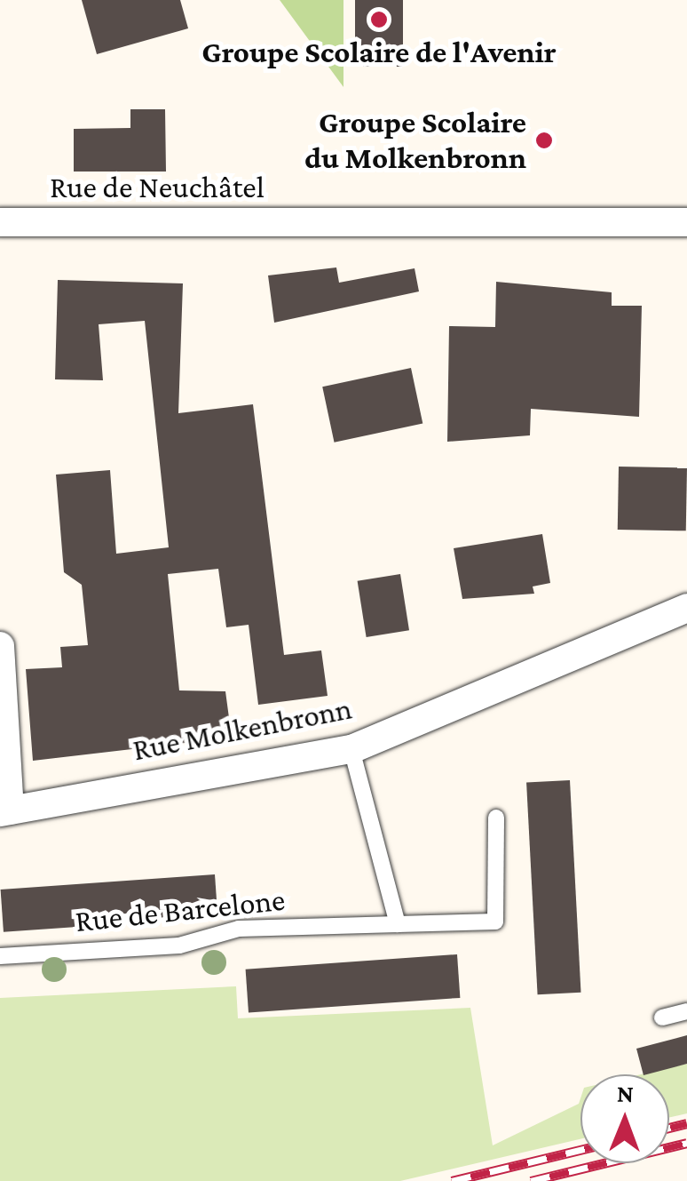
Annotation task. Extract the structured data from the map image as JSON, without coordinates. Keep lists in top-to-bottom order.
{
  "streets": {
    "street": ["Rue de Neuchâtel", "Rue Molkenbronn"],
    "lane": ["Rue de Barcelone"]
  },
  "places": ["Groupe Scolaire de l'Avenir", "Groupe Scolaire du Molkenbronn"],
  "north": "top"
}
